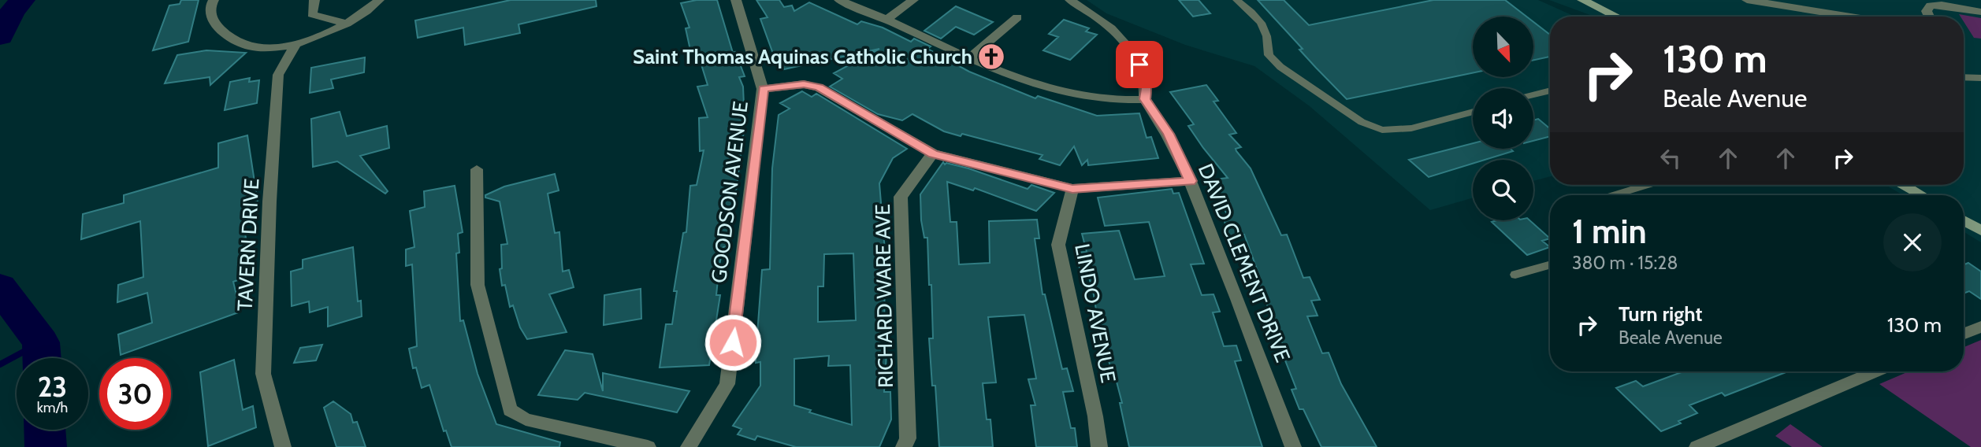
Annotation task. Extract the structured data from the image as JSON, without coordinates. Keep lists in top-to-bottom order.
{
  "streets": {
    "street": [
      "GOODSON AVENUE",
      "TAVERN DRIVE",
      "DAVID CLEMENT DRIVE",
      "RICHARD WARE AVE",
      "LINDO AVENUE"
    ]
  },
  "places": {
    "church": ["Saint Thomas Aquinas Catholic Church"]
  },
  "north": "bottom right",
  "page": {
    "turn": ["130 m", "Beale Avenue"],
    "heading": ["1 min", "380 m · 15:28"],
    "list": [
      {
        "name": "Turn right",
        "note": "Beale Avenue",
        "value": "130 m"
      }
    ],
    "speed": "23 km/h",
    "limit": "30"
  }
}
